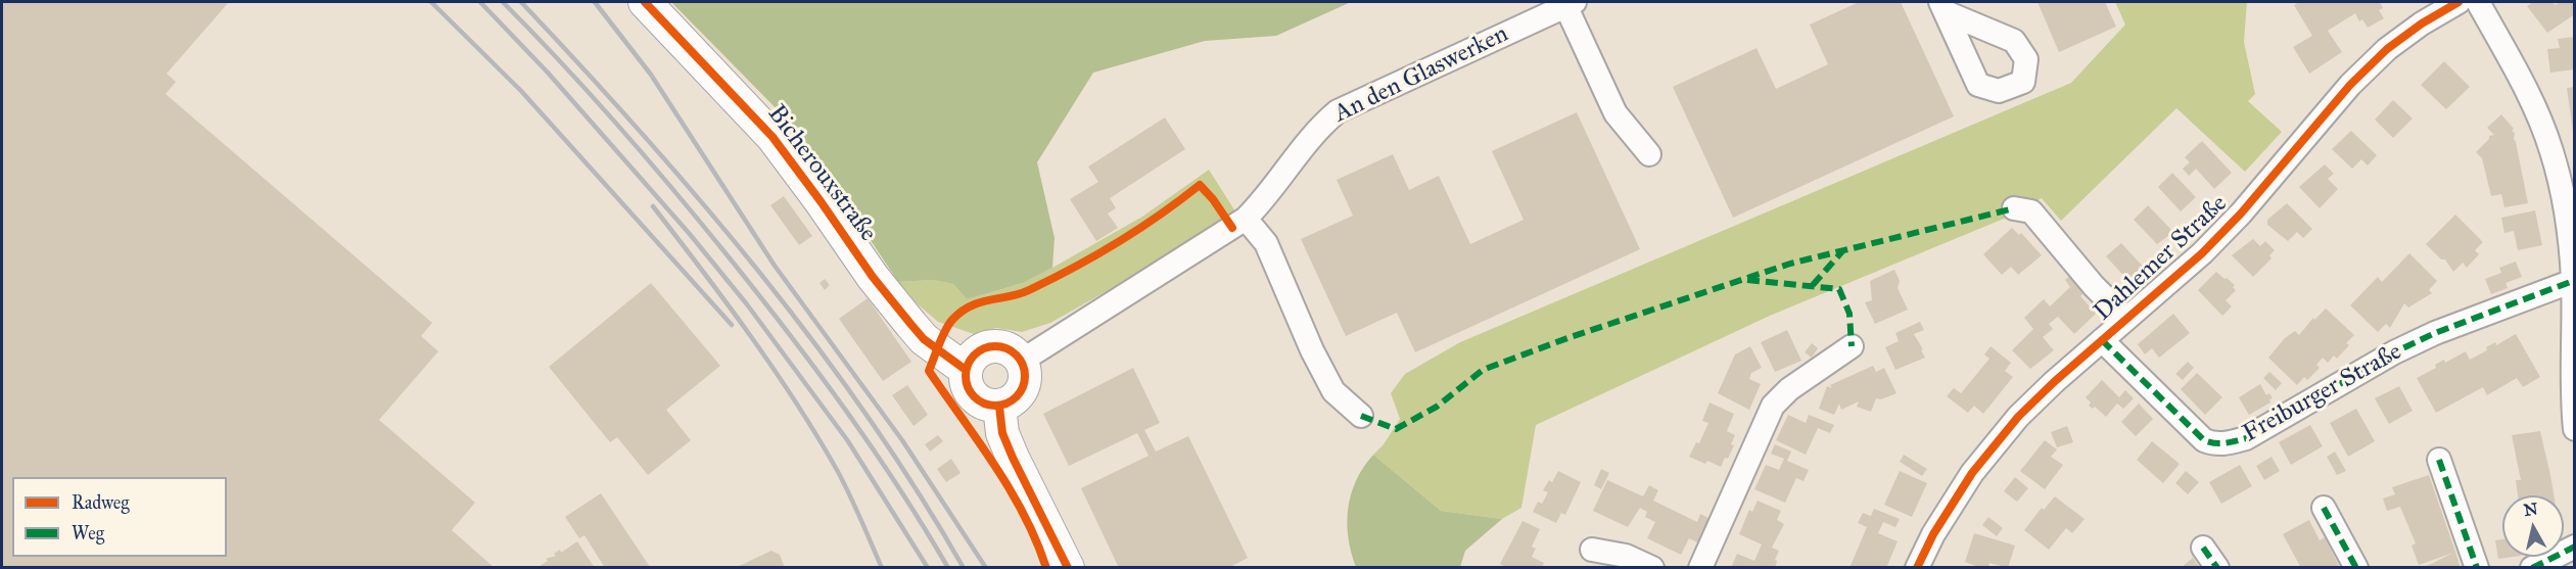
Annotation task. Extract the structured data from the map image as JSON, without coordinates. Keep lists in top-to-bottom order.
{
  "streets": {
    "street": [
      "An den Glaswerken",
      "Bicherouxstraße",
      "Dahlemer Straße",
      "Freiburger Straße"
    ]
  },
  "crossings": [
    ["An den Glaswerken", "Bicherouxstraße"],
    ["Dahlemer Straße", "Freiburger Straße"]
  ],
  "legend": ["Radweg", "Weg"],
  "north": "top"
}
